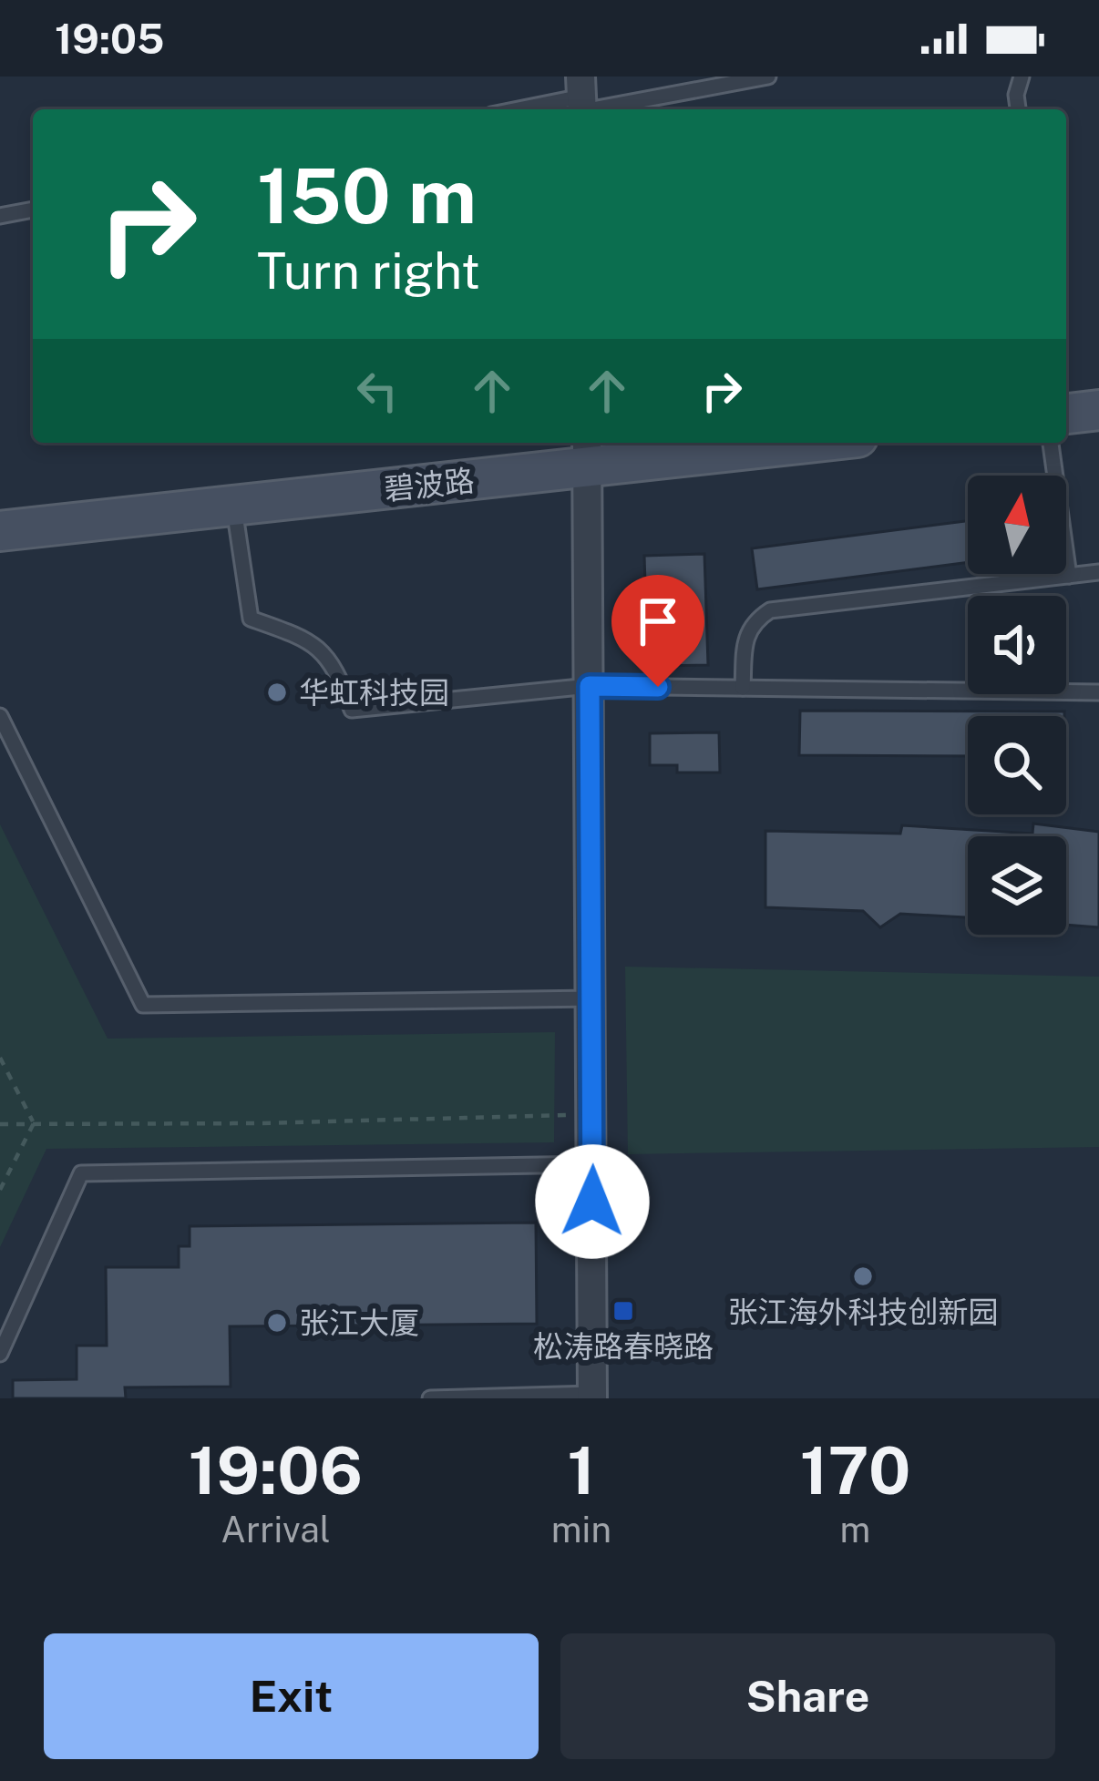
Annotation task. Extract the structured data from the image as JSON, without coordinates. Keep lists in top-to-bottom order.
{
  "streets": {
    "street": ["碧波路"]
  },
  "places": {
    "other": ["华虹科技园", "张江海外科技创新园", "张江大厦"],
    "transit": ["松涛路春晓路"]
  },
  "north": "top",
  "page": {
    "status": "19:05",
    "turn": ["150 m", "Turn right"],
    "eta": [
      "19:06",
      "Arrival",
      "1",
      "min",
      "170",
      "m"
    ],
    "buttons": ["Exit", "Share"]
  }
}
